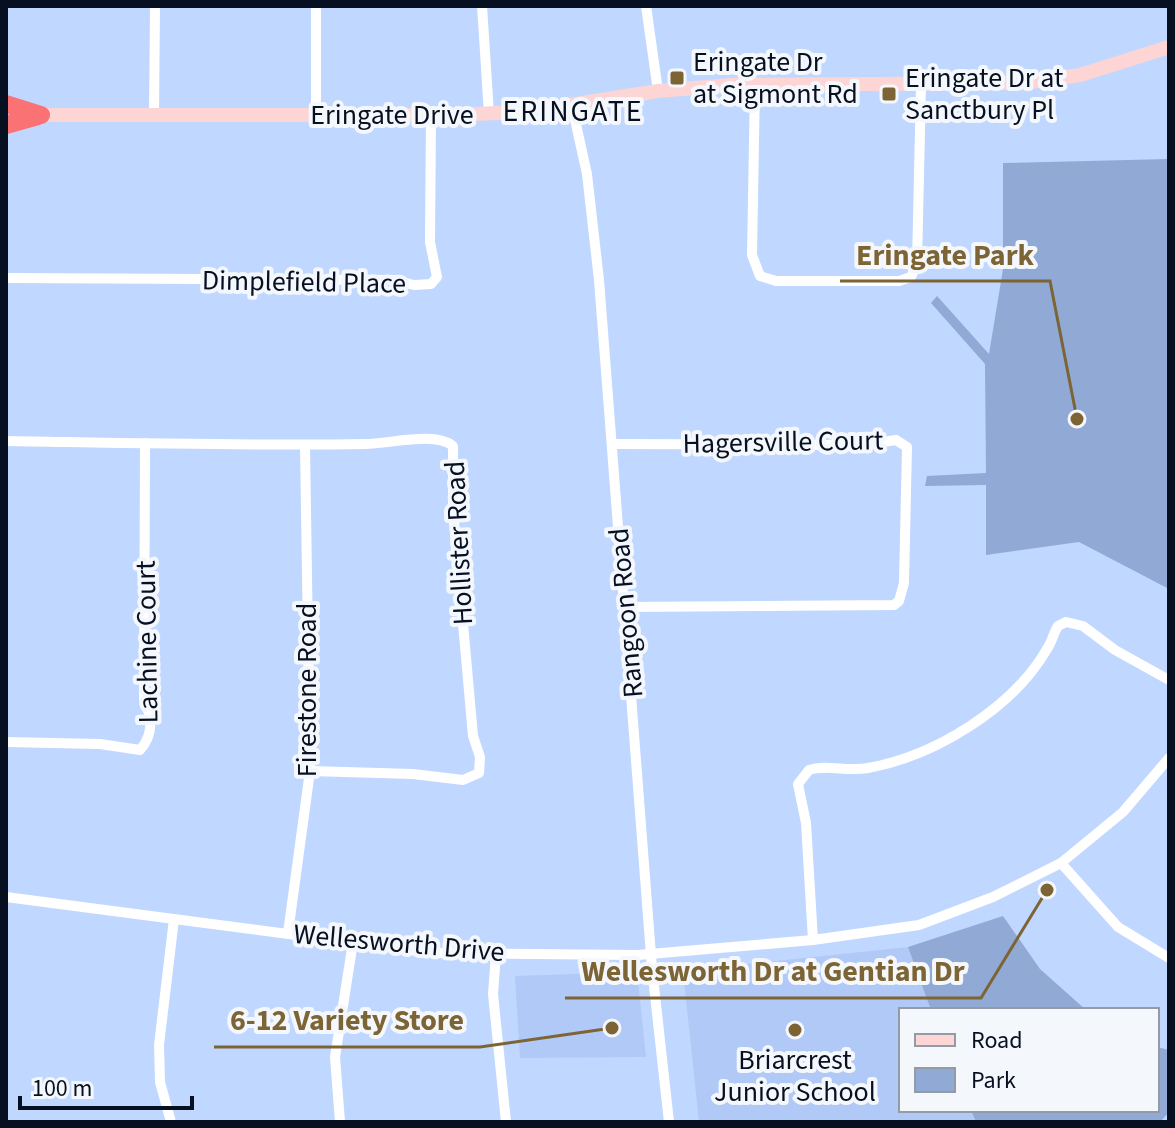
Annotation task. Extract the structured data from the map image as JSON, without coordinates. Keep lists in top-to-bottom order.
{
  "streets": {
    "street": [
      "Eringate Drive",
      "Dimplefield Place",
      "Hagersville Court",
      "Hollister Road",
      "Rangoon Road",
      "Lachine Court",
      "Firestone Road",
      "Wellesworth Drive"
    ]
  },
  "crossings": [
    ["Eringate Drive", "Dimplefield Place"],
    ["Eringate Drive", "Rangoon Road"],
    ["Hagersville Court", "Rangoon Road"],
    ["Hollister Road", "Lachine Court"],
    ["Hollister Road", "Firestone Road"],
    ["Rangoon Road", "Wellesworth Drive"],
    ["Firestone Road", "Wellesworth Drive"]
  ],
  "districts": ["ERINGATE"],
  "places": {
    "transit": ["Eringate Dr at Sigmont Rd", "Eringate Dr at Sanctbury Pl"],
    "other": [
      "Eringate Park",
      "Wellesworth Dr at Gentian Dr",
      "6-12 Variety Store",
      "Briarcrest Junior School"
    ]
  },
  "legend": ["Road", "Park"],
  "scale_bar": "100 m"
}
